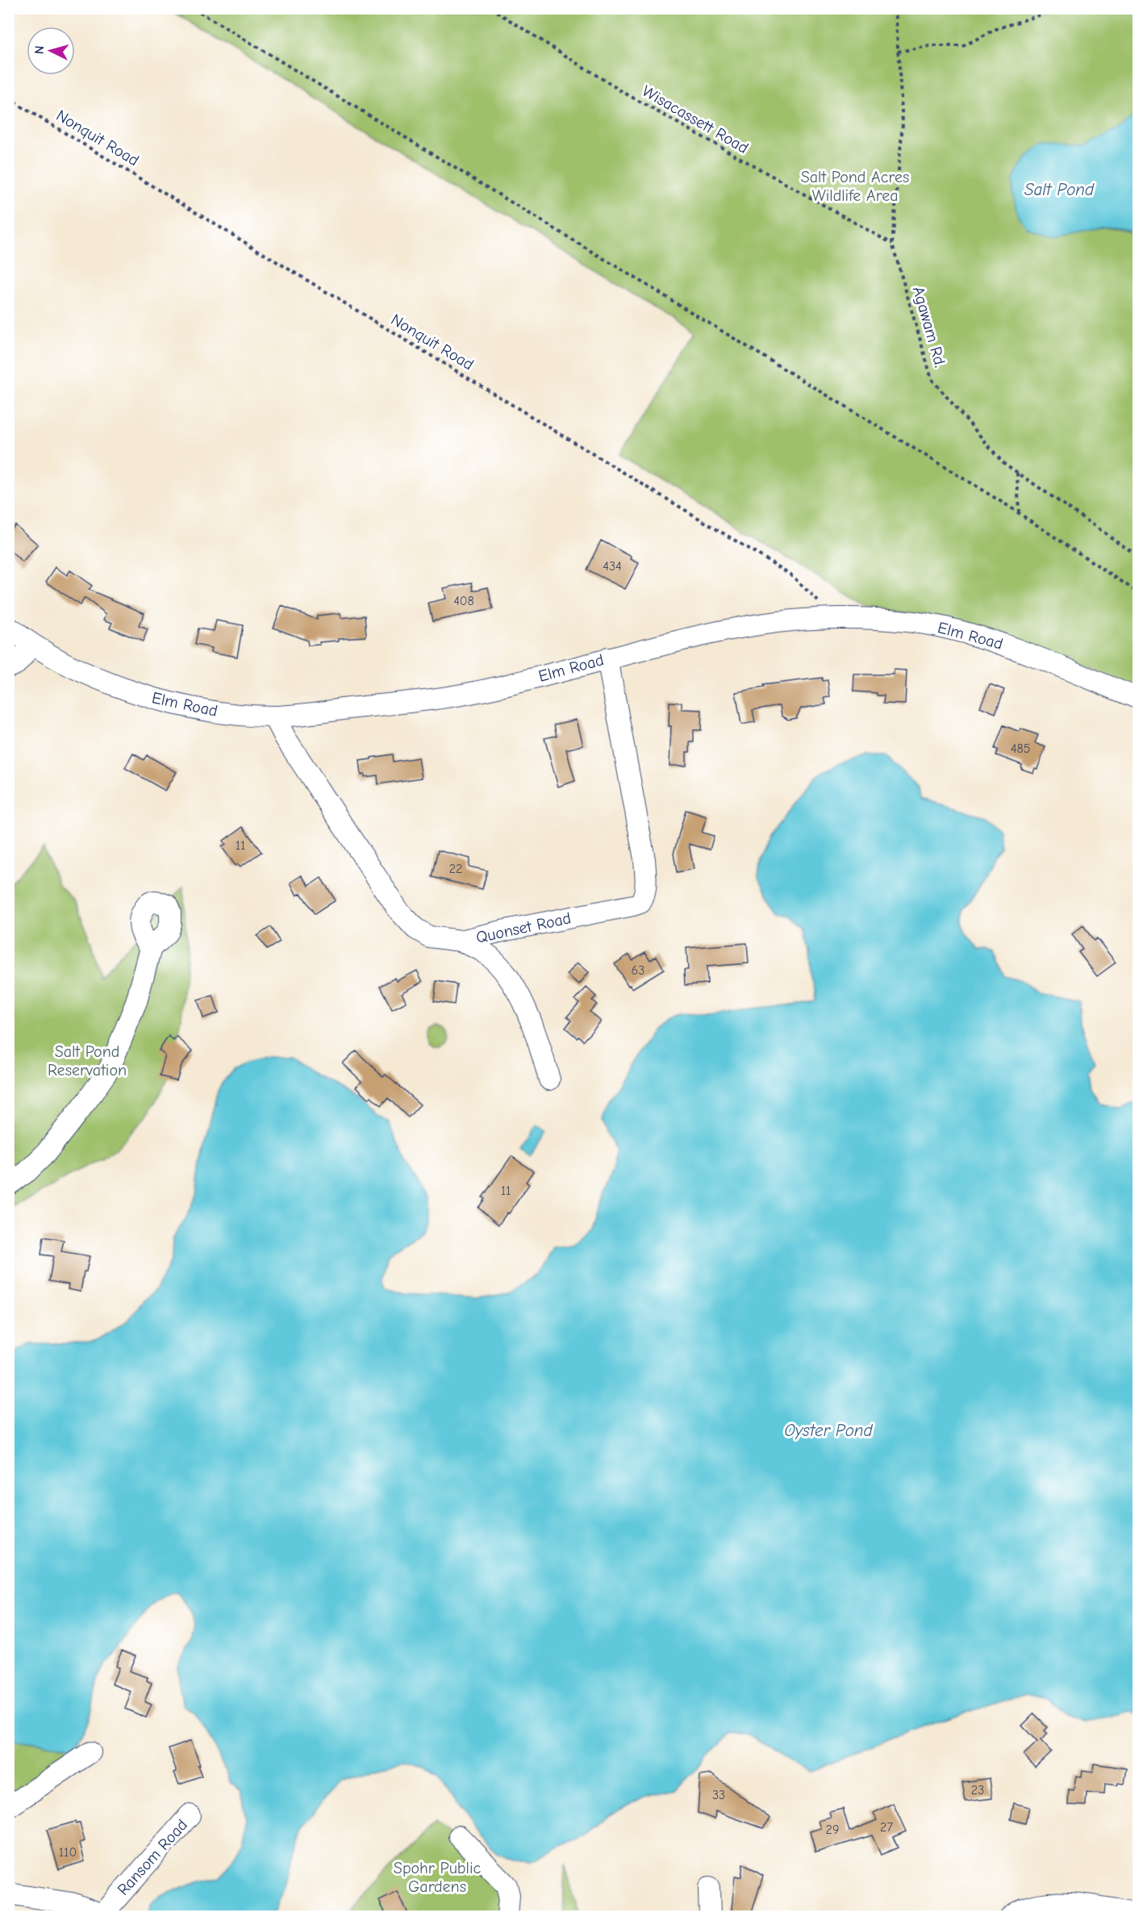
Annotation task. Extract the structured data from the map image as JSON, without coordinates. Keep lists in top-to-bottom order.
{
  "streets": {
    "street": ["Elm Road", "Quonset Road", "Ransom Road"],
    "path": ["Wisacassett Road", "Nonquit Road", "Agawam Rd."]
  },
  "crossings": [
    ["Wisacassett Road", "Agawam Rd."],
    ["Nonquit Road", "Elm Road"],
    ["Elm Road", "Quonset Road"]
  ],
  "water": ["Salt Pond", "Oyster Pond"],
  "parks": ["Salt Pond Acres Wildlife Area", "Salt Pond Reservation", "Spohr Public Gardens"],
  "house_numbers": [
    "434",
    "408",
    "485",
    "11",
    "22",
    "63",
    "11",
    "23",
    "33",
    "27",
    "29",
    "110"
  ],
  "north": "left"
}
